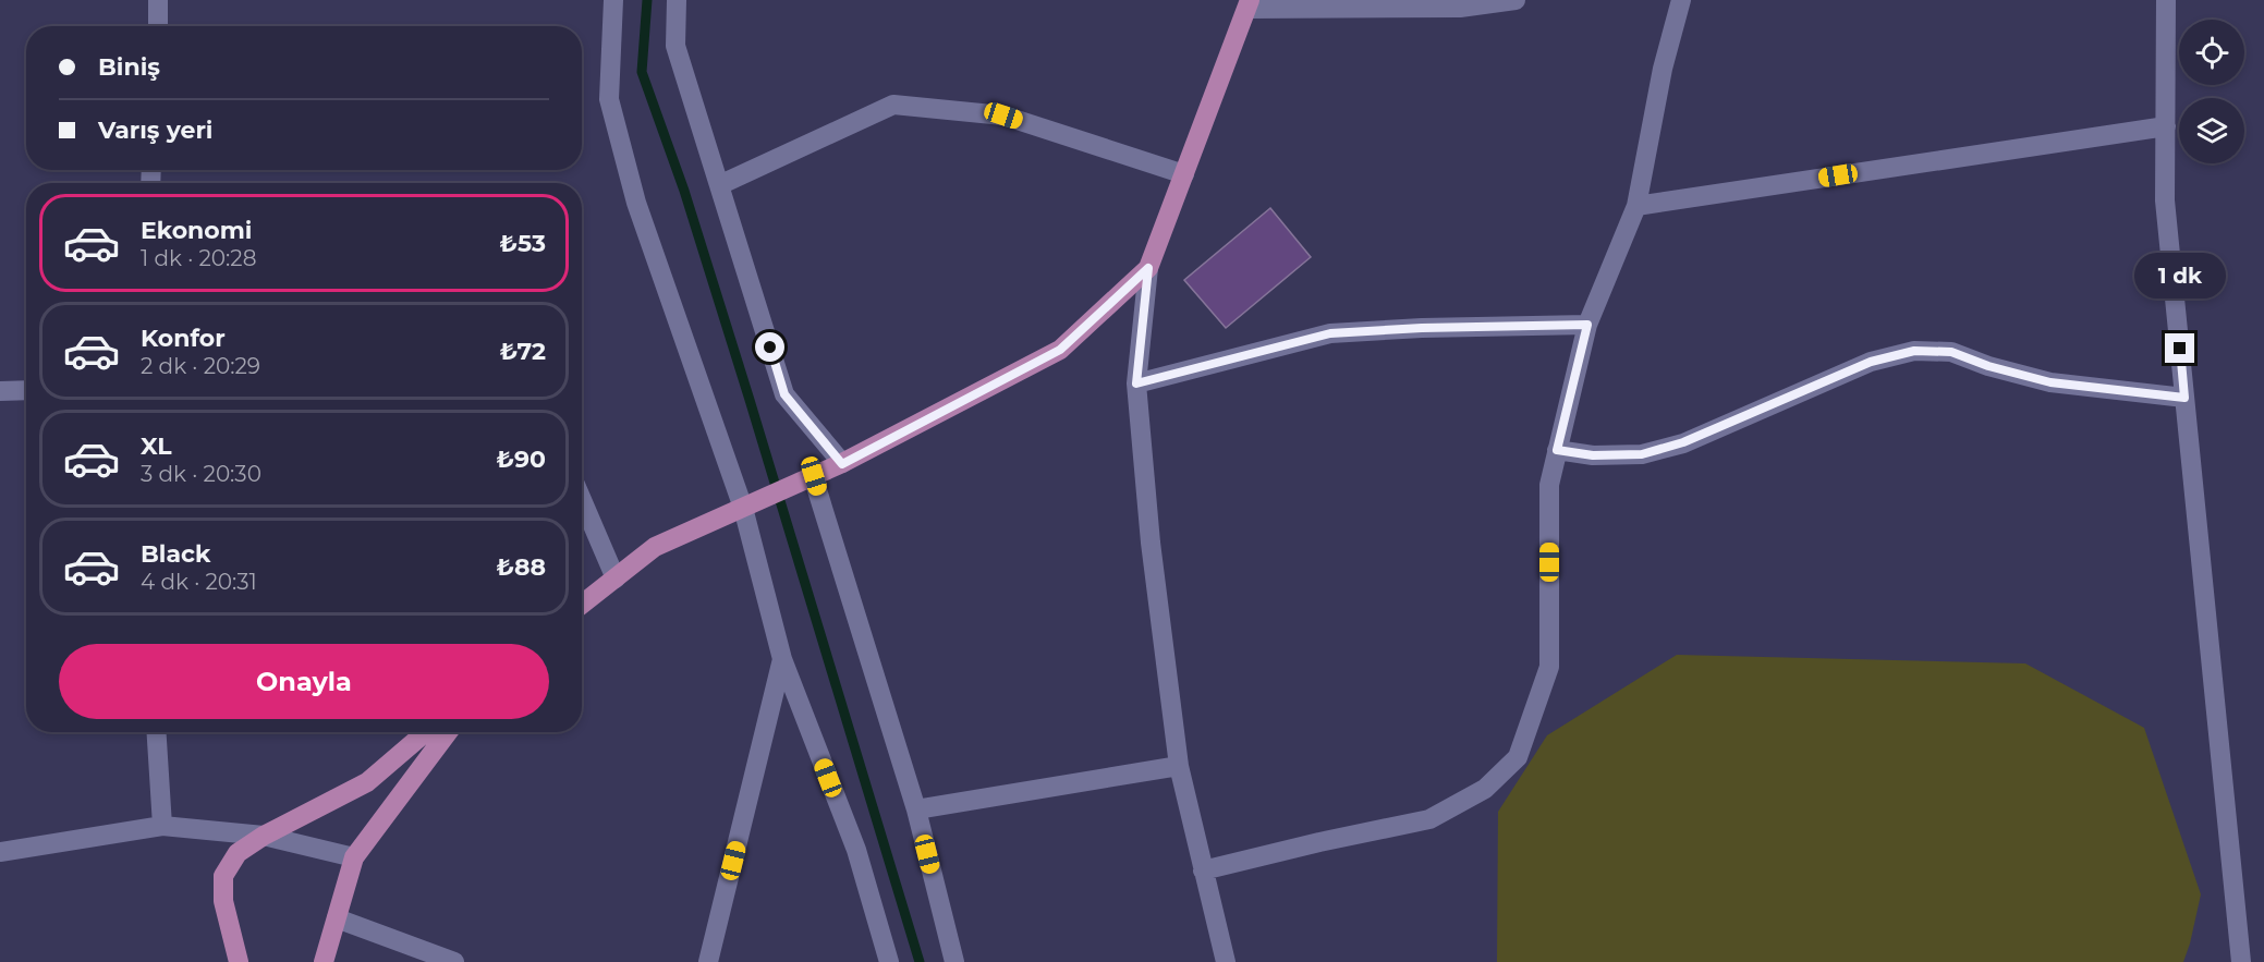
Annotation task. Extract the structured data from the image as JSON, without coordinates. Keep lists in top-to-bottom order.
{
  "page": {
    "banner": ["Biniş", "Varış yeri"],
    "list": [
      {
        "name": "Ekonomi",
        "note": "1 dk · 20:28",
        "value": "₺53"
      },
      {
        "name": "Konfor",
        "note": "2 dk · 20:29",
        "value": "₺72"
      },
      {
        "name": "XL",
        "note": "3 dk · 20:30",
        "value": "₺90"
      },
      {
        "name": "Black",
        "note": "4 dk · 20:31",
        "value": "₺88"
      }
    ],
    "bubble": "1 dk",
    "buttons": "Onayla"
  }
}
